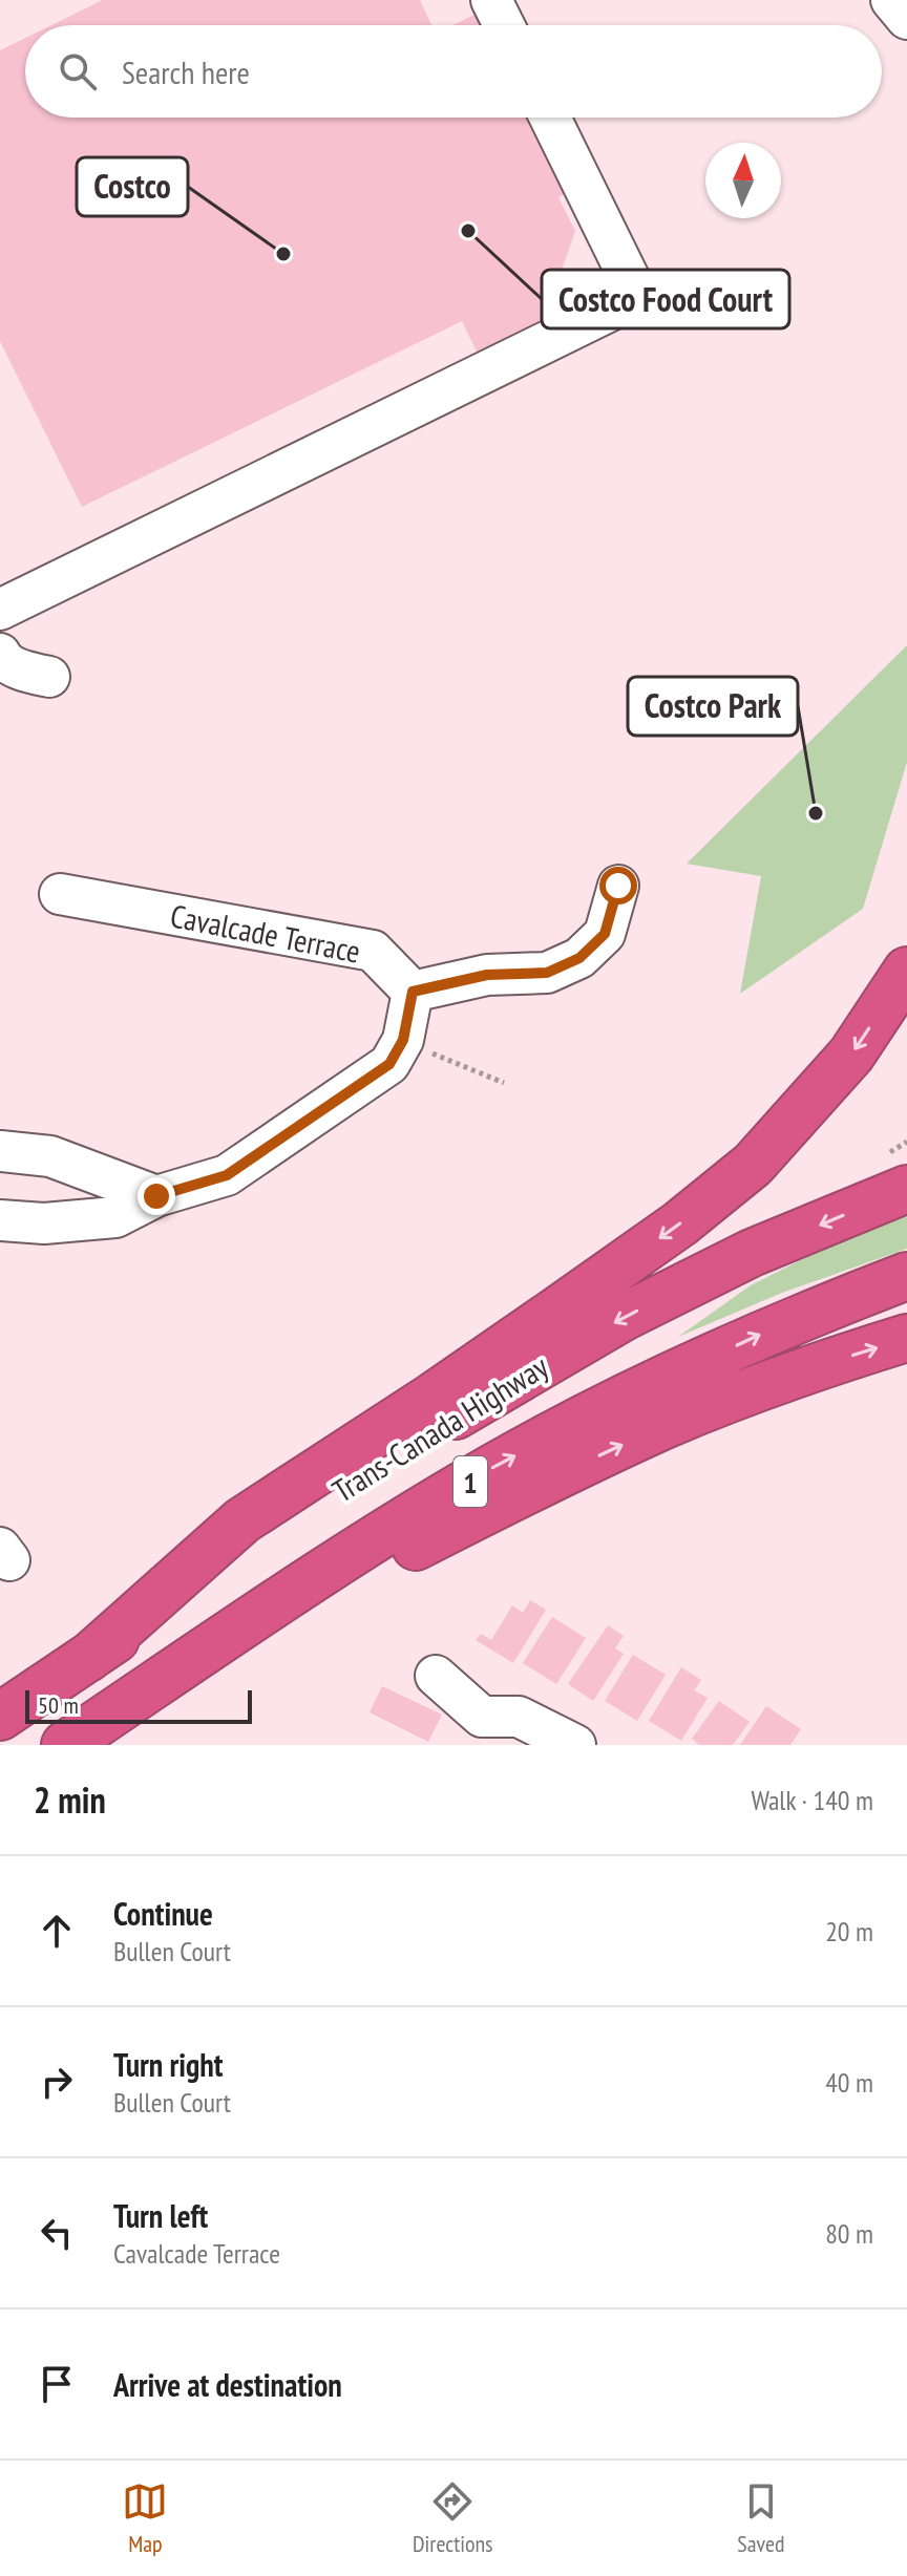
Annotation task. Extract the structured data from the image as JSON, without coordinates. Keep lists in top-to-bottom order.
{
  "streets": {
    "highway": ["Trans-Canada Highway", "1"],
    "street": ["Cavalcade Terrace"]
  },
  "places": ["Costco Food Court", "Costco", "Costco Park"],
  "scale_bar": "50 m",
  "north": "top",
  "page": {
    "search": "Search here",
    "scale": "50 m",
    "heading": ["2 min", "Walk · 140 m"],
    "list": [
      ["Continue", "Bullen Court", "20 m"],
      ["Turn right", "Bullen Court", "40 m"],
      ["Turn left", "Cavalcade Terrace", "80 m"],
      "Arrive at destination"
    ],
    "nav": ["Map", "Directions", "Saved"]
  }
}
